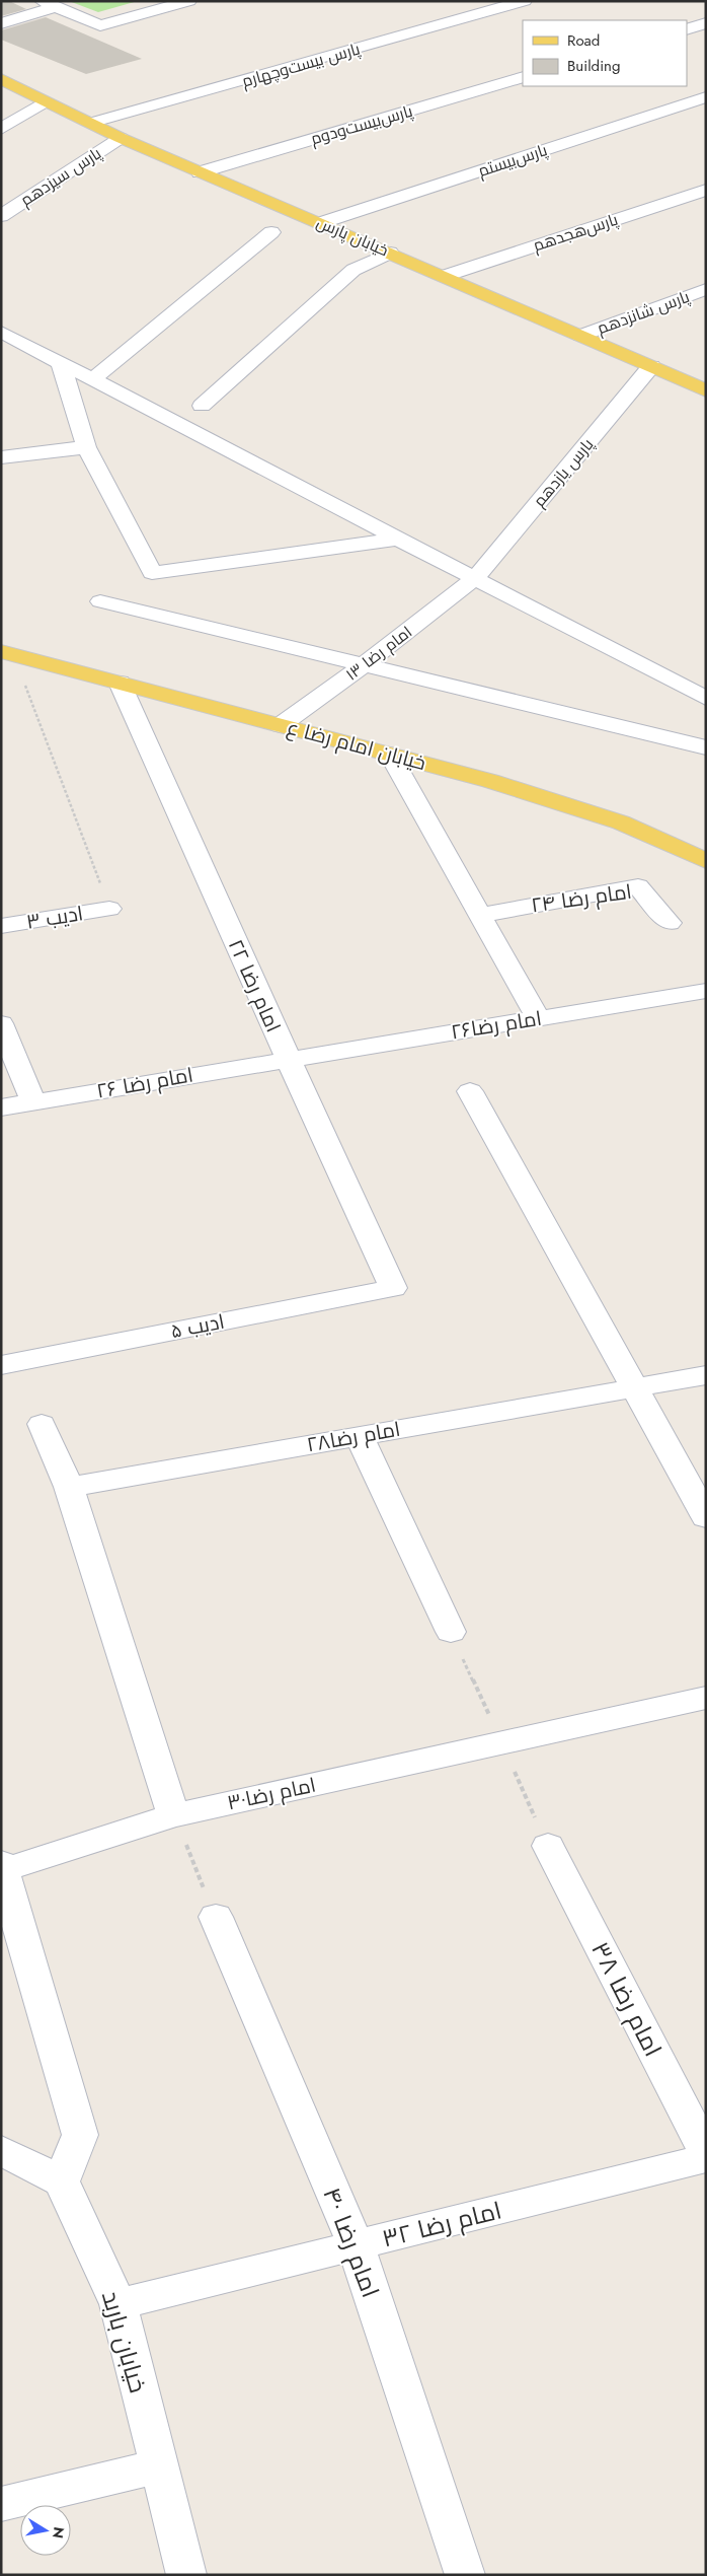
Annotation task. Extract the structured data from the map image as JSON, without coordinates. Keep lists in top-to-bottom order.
{
  "streets": {
    "main road": ["خیابان پارس", "خیابان امام رضا ع"],
    "street": [
      "پارس بیست‌وچهارم",
      "پارس‌بیست‌و‌دوم",
      "پارس‌بیستم",
      "پارس‌ سیزدهم",
      "پارس‌‌هجدهم",
      "پارس‌‌ شانزدهم",
      "پارس‌‌ یازدهم",
      "امام رضا ۱۳",
      "امام رضا ۲۴",
      "ادیب ۳",
      "امام رضا ۲۲",
      "امام رضا۲۶",
      "امام رضا ۲۶",
      "ادیب ۵",
      "امام رضا۲۸",
      "امام رضا۳۰",
      "امام رضا ۳۸",
      "امام رضا ۳۲",
      "امام رضا ۴۰",
      "خیابان باربد"
    ]
  },
  "crossings": [
    ["پارس بیست‌وچهارم", "خیابان پارس"],
    ["پارس‌بیست‌و‌دوم", "خیابان پارس"],
    ["پارس‌بیستم", "خیابان پارس"],
    ["پارس‌ سیزدهم", "خیابان پارس"],
    ["پارس‌‌هجدهم", "خیابان پارس"],
    ["خیابان پارس", "پارس‌‌ شانزدهم"],
    ["خیابان پارس", "پارس‌‌ یازدهم"],
    ["پارس‌‌ یازدهم", "امام رضا ۱۳"],
    ["امام رضا ۱۳", "خیابان امام رضا ع"],
    ["خیابان امام رضا ع", "امام رضا ۲۲"],
    ["امام رضا ۲۲", "امام رضا۲۶"],
    ["امام رضا ۲۲", "امام رضا ۲۶"],
    ["امام رضا ۲۲", "ادیب ۵"],
    ["امام رضا۲۶", "امام رضا ۲۶"],
    ["امام رضا ۳۲", "امام رضا ۴۰"],
    ["امام رضا ۳۲", "خیابان باربد"]
  ],
  "legend": ["Road", "Building"],
  "north": "right"
}
